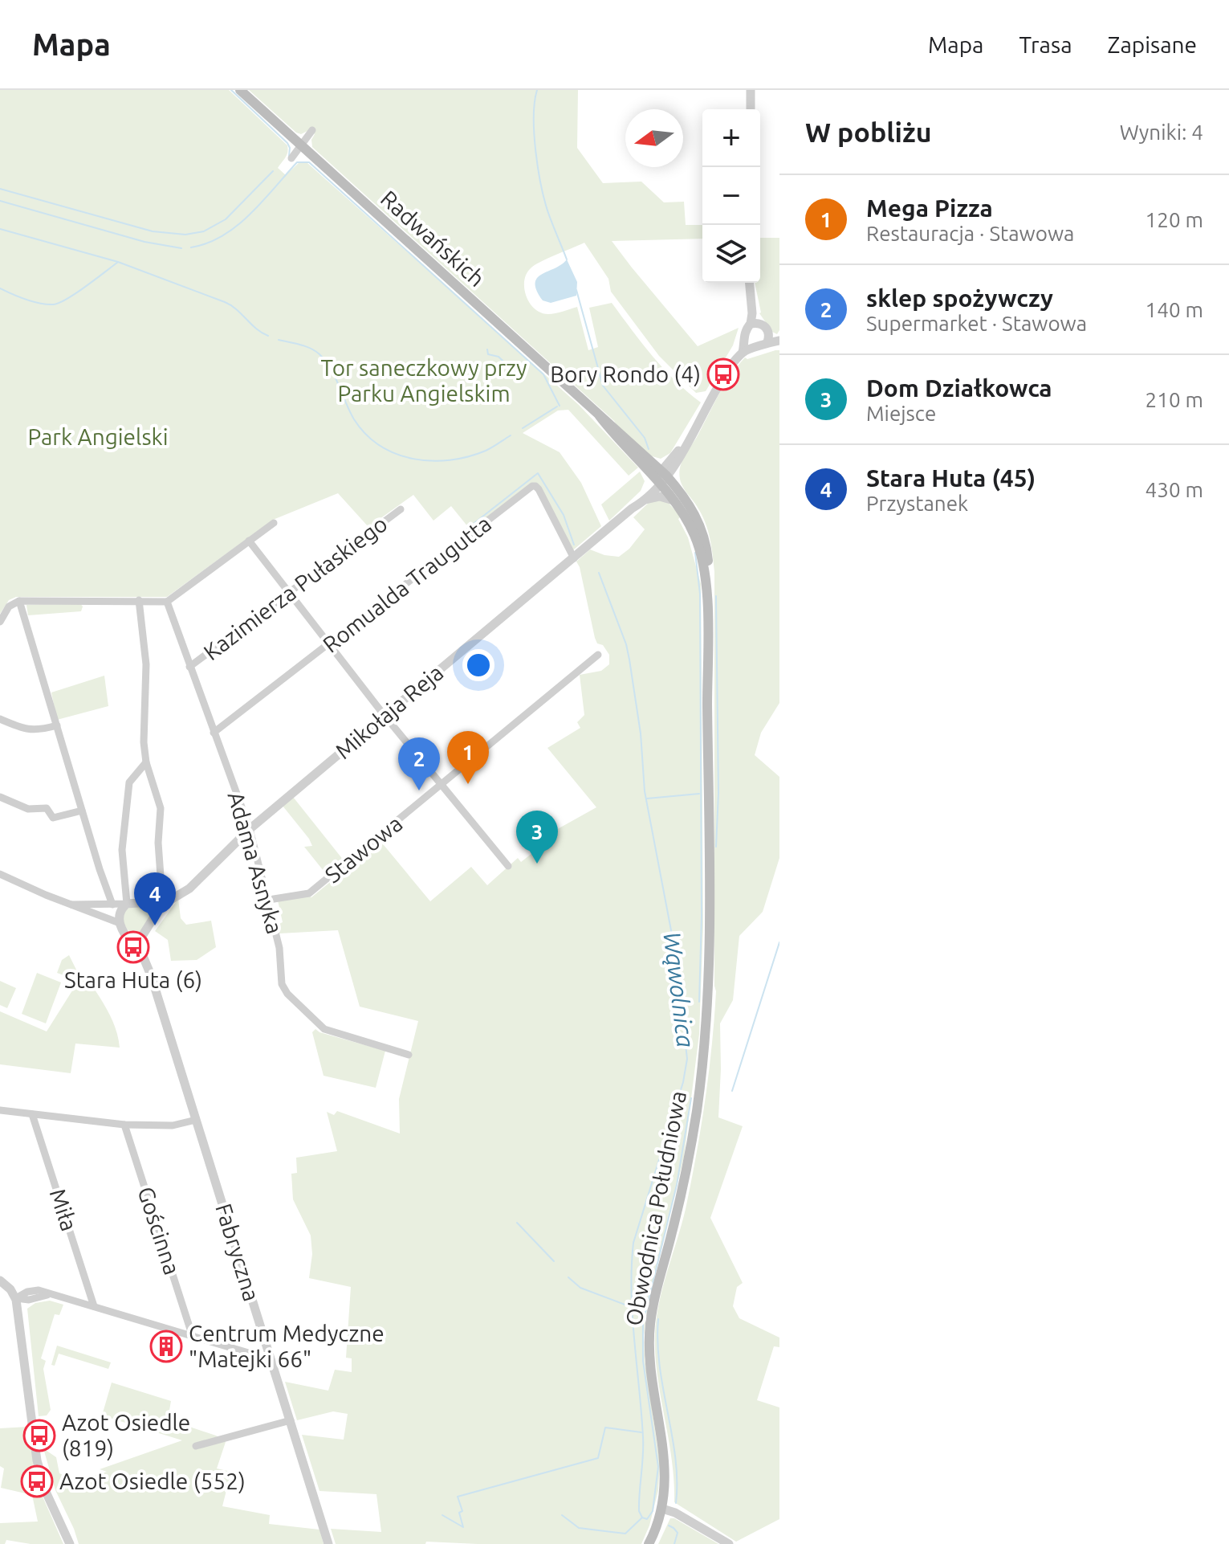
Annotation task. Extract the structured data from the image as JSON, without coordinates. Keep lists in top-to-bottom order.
{
  "streets": {
    "main road": ["Radwańskich", "Obwodnica Południowa"],
    "street": [
      "Romualda Traugutta",
      "Kazimierza Pułaskiego",
      "Mikołaja Reja",
      "Stawowa",
      "Adama Asnyka",
      "Miła",
      "Gościnna",
      "Fabryczna"
    ]
  },
  "crossings": [
    ["Radwańskich", "Mikołaja Reja"],
    ["Radwańskich", "Obwodnica Południowa"],
    ["Romualda Traugutta", "Mikołaja Reja"],
    ["Romualda Traugutta", "Adama Asnyka"],
    ["Kazimierza Pułaskiego", "Adama Asnyka"],
    ["Mikołaja Reja", "Adama Asnyka"],
    ["Stawowa", "Adama Asnyka"]
  ],
  "water": ["Wąwolnica"],
  "parks": ["Tor saneczkowy przy Parku Angielskim", "Park Angielski"],
  "places": {
    "bus stop": [
      "Bory Rondo (4)",
      "Stara Huta (6)",
      "Azot Osiedle (819)",
      "Azot Osiedle (552)"
    ],
    "building": ["Centrum Medyczne \"Matejki 66\""]
  },
  "north": "left",
  "page": {
    "header": "Mapa",
    "nav": ["Mapa", "Trasa", "Zapisane"],
    "heading": ["W pobliżu", "Wyniki: 4"],
    "map_buttons": ["+", "−"],
    "list": [
      {
        "mark": "1",
        "name": "Mega Pizza",
        "note": "Restauracja · Stawowa",
        "value": "120 m"
      },
      {
        "mark": "2",
        "name": "sklep spożywczy",
        "note": "Supermarket · Stawowa",
        "value": "140 m"
      },
      {
        "mark": "3",
        "name": "Dom Działkowca",
        "note": "Miejsce",
        "value": "210 m"
      },
      {
        "mark": "4",
        "name": "Stara Huta (45)",
        "note": "Przystanek",
        "value": "430 m"
      }
    ],
    "pins": [
      "1",
      "2",
      "3",
      "4"
    ]
  }
}
